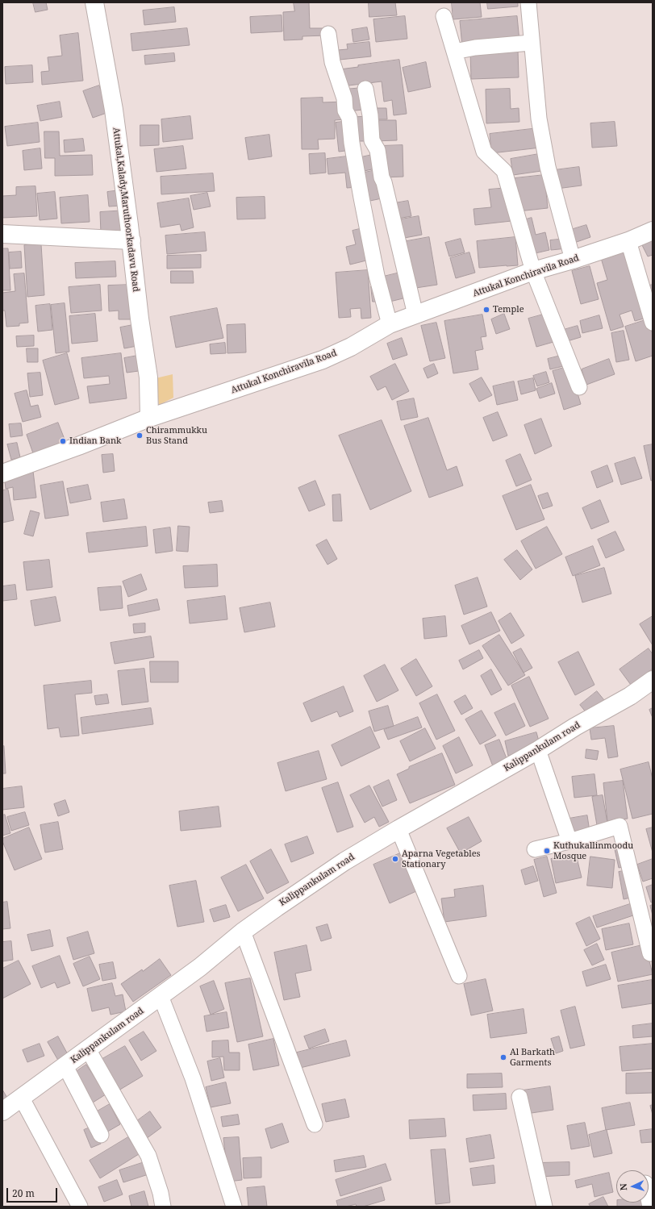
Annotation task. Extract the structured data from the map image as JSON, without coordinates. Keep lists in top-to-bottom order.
{
  "streets": {
    "street": ["Attukal,Kalady,Maruthoorkadavu Road", "Attukal Konchiravila Road", "Kalippankulam road"]
  },
  "crossings": [
    ["Attukal,Kalady,Maruthoorkadavu Road", "Attukal Konchiravila Road"]
  ],
  "places": [
    "Temple",
    "Chirammukku Bus Stand",
    "Indian Bank",
    "Kuthukallinmoodu Mosque",
    "Aparna Vegetables Stationary",
    "Al Barkath Garments"
  ],
  "scale_bar": "20 m",
  "north": "left"
}
